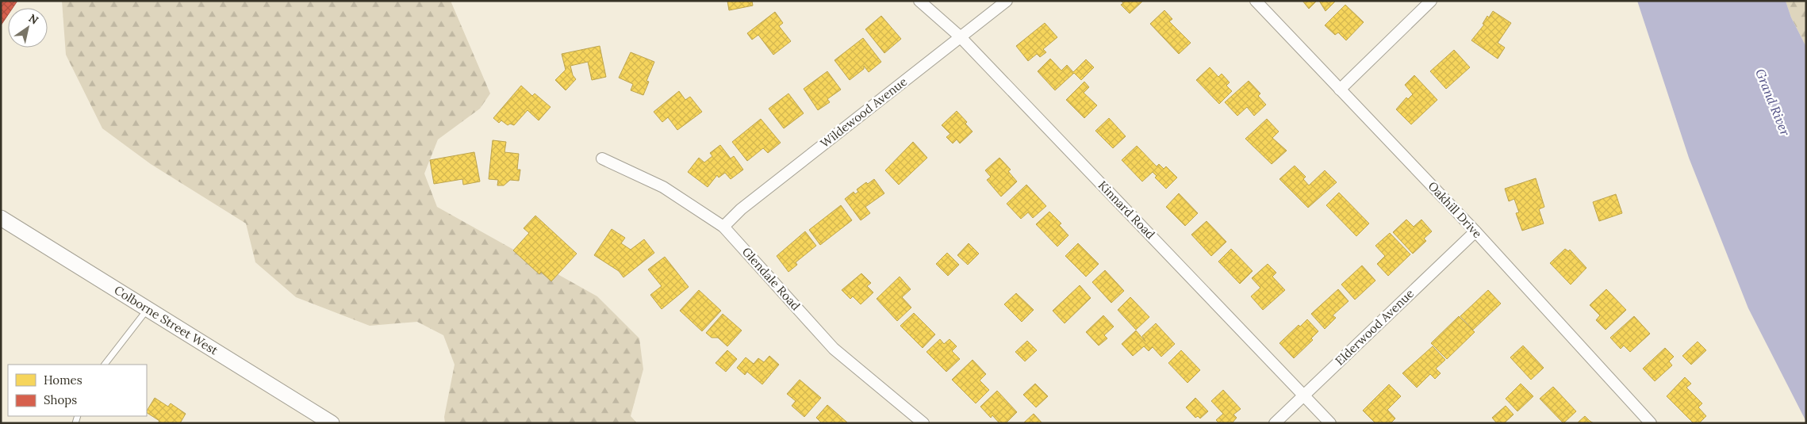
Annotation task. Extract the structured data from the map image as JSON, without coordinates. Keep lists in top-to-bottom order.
{
  "streets": {
    "main road": ["Colborne Street West"],
    "street": [
      "Wildewood Avenue",
      "Kinnard Road",
      "Oakhill Drive",
      "Glendale Road",
      "Elderwood Avenue"
    ]
  },
  "crossings": [
    ["Wildewood Avenue", "Kinnard Road"],
    ["Wildewood Avenue", "Glendale Road"],
    ["Kinnard Road", "Elderwood Avenue"],
    ["Oakhill Drive", "Elderwood Avenue"]
  ],
  "water": ["Grand River"],
  "legend": ["Homes", "Shops"],
  "north": "top right"
}
